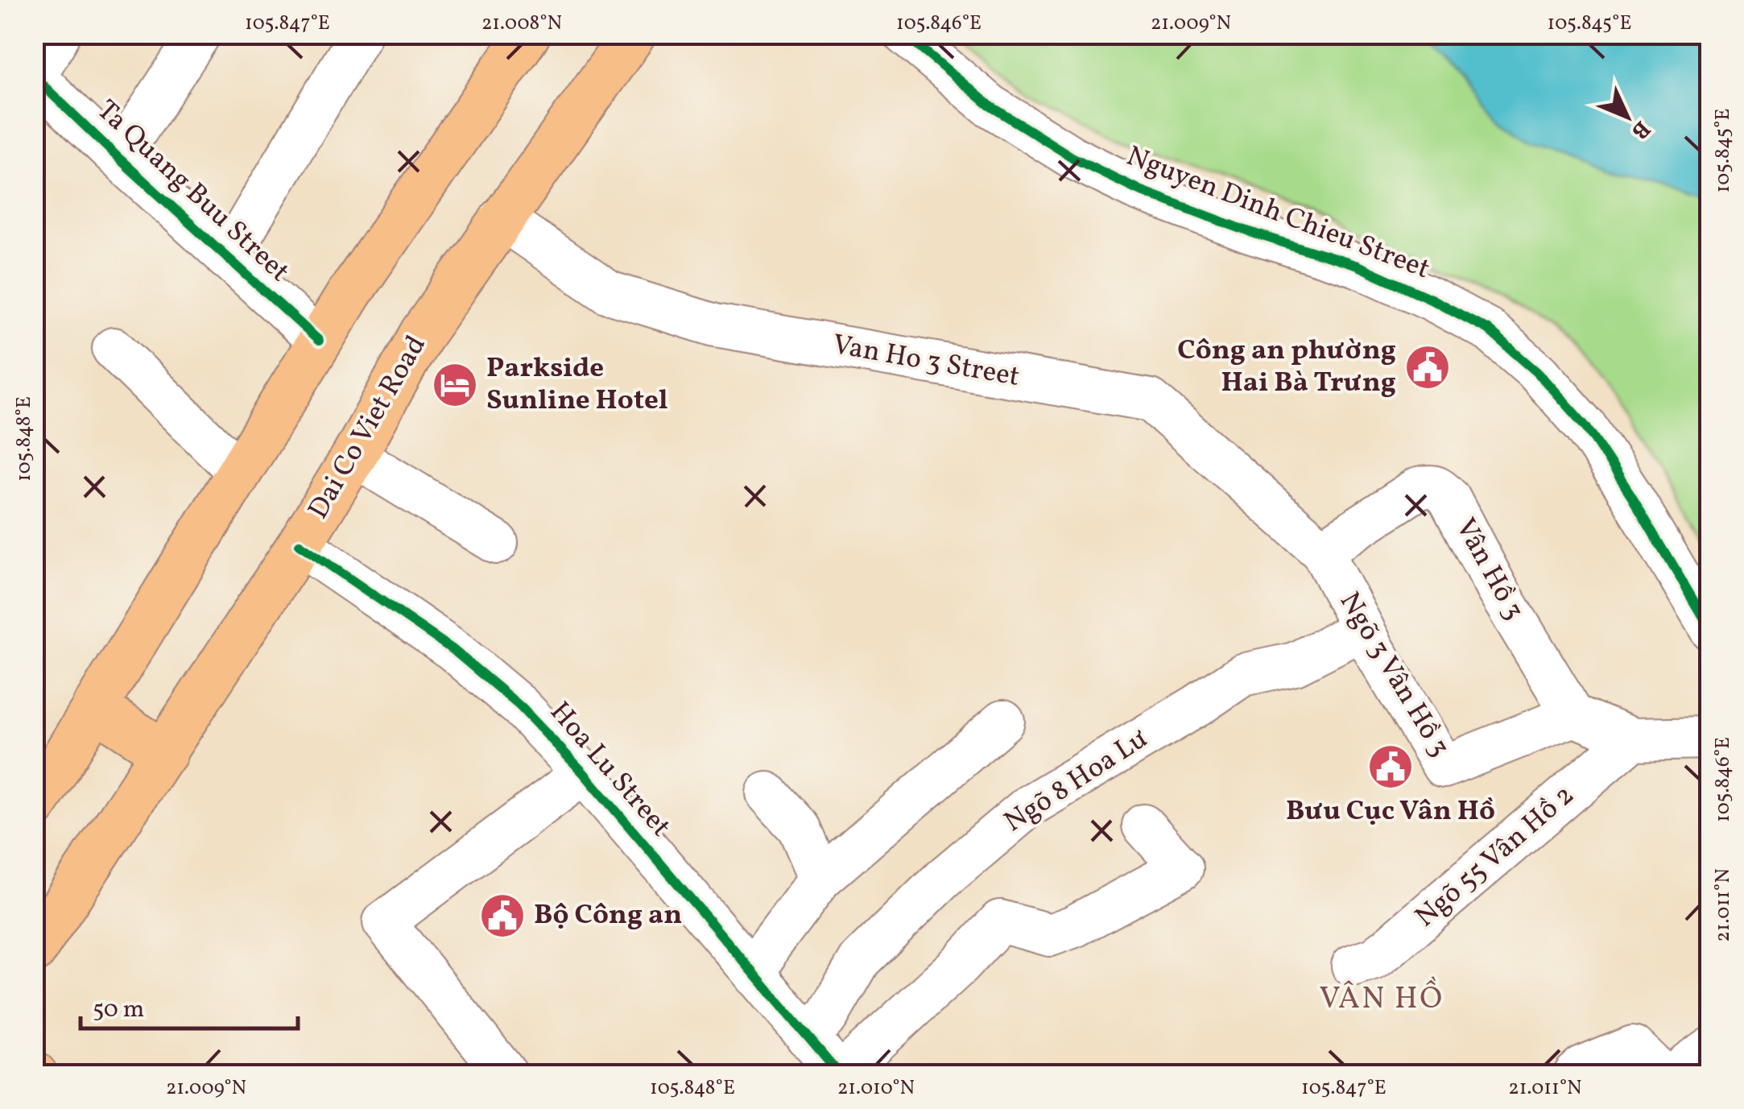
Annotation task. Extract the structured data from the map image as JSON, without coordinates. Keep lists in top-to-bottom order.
{
  "streets": {
    "main road": ["Dai Co Viet Road"],
    "street": [
      "Ta Quang Buu Street",
      "Nguyen Dinh Chieu Street",
      "Van Ho 3 Street",
      "Vân Hồ 3",
      "Ngõ 3 Vân Hồ 3",
      "Hoa Lu Street",
      "Ngõ 8 Hoa Lư",
      "Ngõ 55 Vân Hồ 2"
    ]
  },
  "crossings": [
    ["Van Ho 3 Street", "Dai Co Viet Road"],
    ["Van Ho 3 Street", "Vân Hồ 3"],
    ["Van Ho 3 Street", "Ngõ 3 Vân Hồ 3"],
    ["Dai Co Viet Road", "Hoa Lu Street"],
    ["Vân Hồ 3", "Ngõ 3 Vân Hồ 3"],
    ["Ngõ 3 Vân Hồ 3", "Ngõ 8 Hoa Lư"],
    ["Hoa Lu Street", "Ngõ 8 Hoa Lư"]
  ],
  "districts": ["VÂN HỒ"],
  "places": {
    "public building": ["Công an phường Hai Bà Trưng", "Bưu Cục Vân Hồ", "Bộ Công an"],
    "hotel": ["Parkside Sunline Hotel"]
  },
  "scale_bar": "50 m",
  "north": "bottom right",
  "coordinates": [
    "105.847°E",
    "21.008°N",
    "105.846°E",
    "21.009°N",
    "105.845°E",
    "105.848°E",
    "21.011°N",
    "21.010°N"
  ]
}
